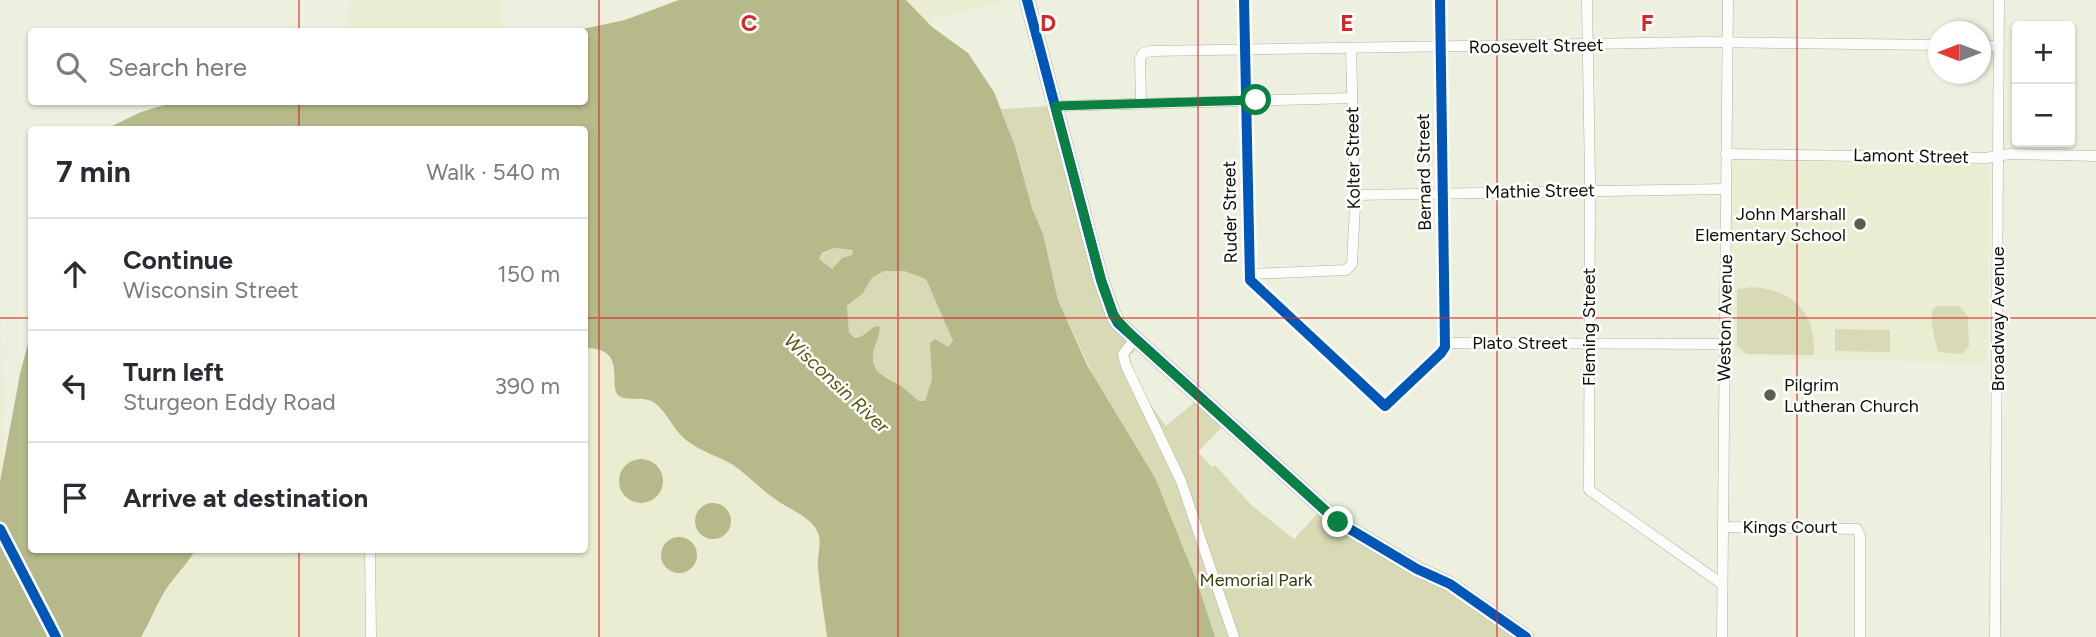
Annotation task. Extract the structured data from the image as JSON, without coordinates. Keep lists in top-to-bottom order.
{
  "streets": {
    "street": [
      "Roosevelt Street",
      "Lamont Street",
      "Kolter Street",
      "Bernard Street",
      "Mathie Street",
      "Ruder Street",
      "Weston Avenue",
      "Broadway Avenue",
      "Fleming Street",
      "Plato Street",
      "Kings Court"
    ]
  },
  "crossings": [
    ["Roosevelt Street", "Kolter Street"],
    ["Roosevelt Street", "Bernard Street"],
    ["Roosevelt Street", "Ruder Street"],
    ["Roosevelt Street", "Weston Avenue"],
    ["Roosevelt Street", "Fleming Street"],
    ["Lamont Street", "Weston Avenue"],
    ["Lamont Street", "Broadway Avenue"],
    ["Kolter Street", "Mathie Street"],
    ["Kolter Street", "Ruder Street"],
    ["Bernard Street", "Mathie Street"],
    ["Bernard Street", "Ruder Street"],
    ["Bernard Street", "Plato Street"],
    ["Mathie Street", "Weston Avenue"],
    ["Mathie Street", "Fleming Street"],
    ["Ruder Street", "Plato Street"],
    ["Weston Avenue", "Fleming Street"],
    ["Weston Avenue", "Plato Street"],
    ["Weston Avenue", "Kings Court"],
    ["Fleming Street", "Plato Street"]
  ],
  "water": ["Wisconsin River"],
  "parks": ["Memorial Park"],
  "places": ["John Marshall Elementary School", "Pilgrim Lutheran Church"],
  "north": "left",
  "page": {
    "map_buttons": ["+", "−"],
    "search": "Search here",
    "heading": ["7 min", "Walk · 540 m"],
    "list": [
      ["Continue", "Wisconsin Street", "150 m"],
      ["Turn left", "Sturgeon Eddy Road", "390 m"],
      "Arrive at destination"
    ]
  },
  "grid": {
    "columns": [
      "C",
      "D",
      "E",
      "F"
    ]
  }
}
